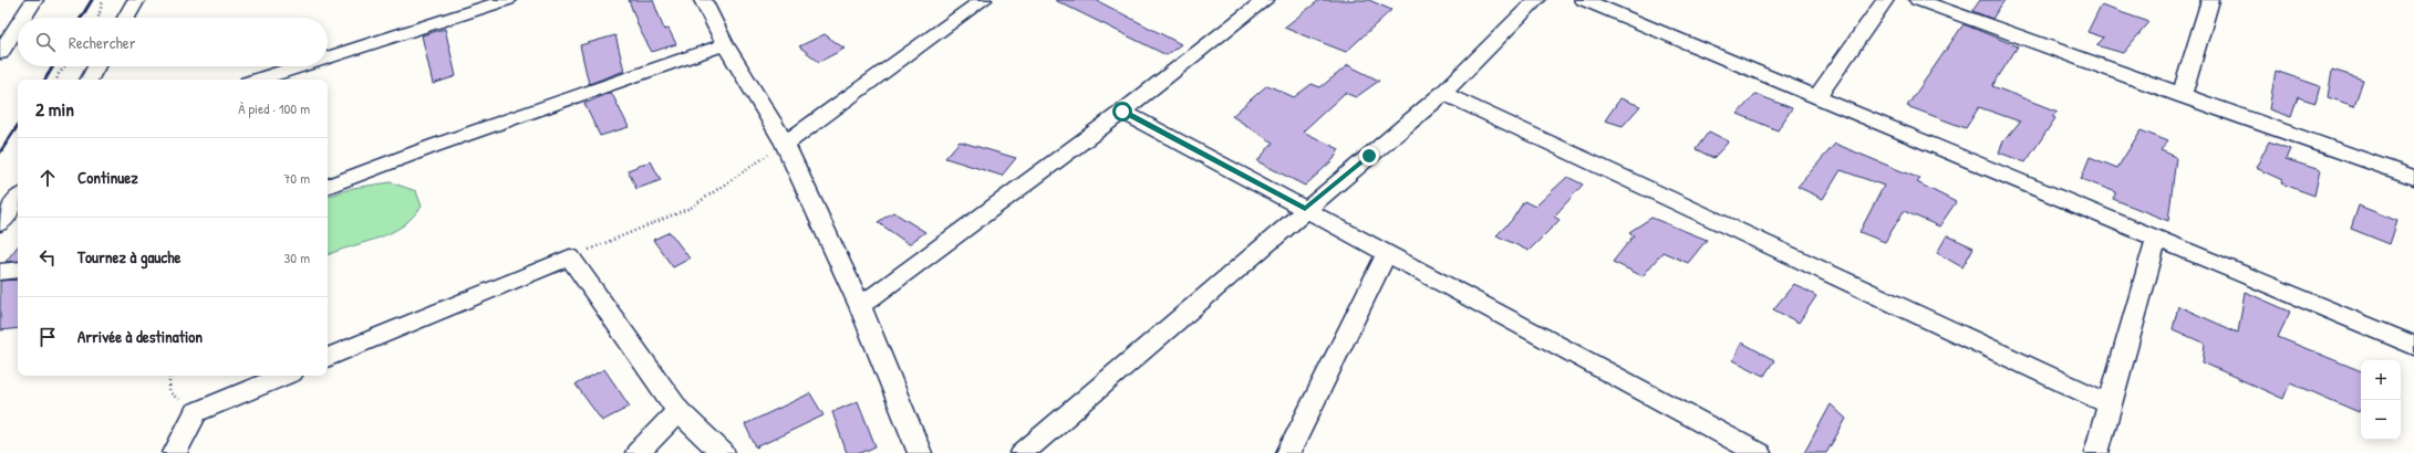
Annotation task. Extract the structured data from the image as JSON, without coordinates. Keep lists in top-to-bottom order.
{
  "page": {
    "search": "Rechercher",
    "heading": ["2 min", "À pied · 100 m"],
    "list": [
      ["Continuez", "70 m"],
      ["Tournez à gauche", "30 m"],
      "Arrivée à destination"
    ],
    "map_buttons": ["+", "−"]
  }
}
